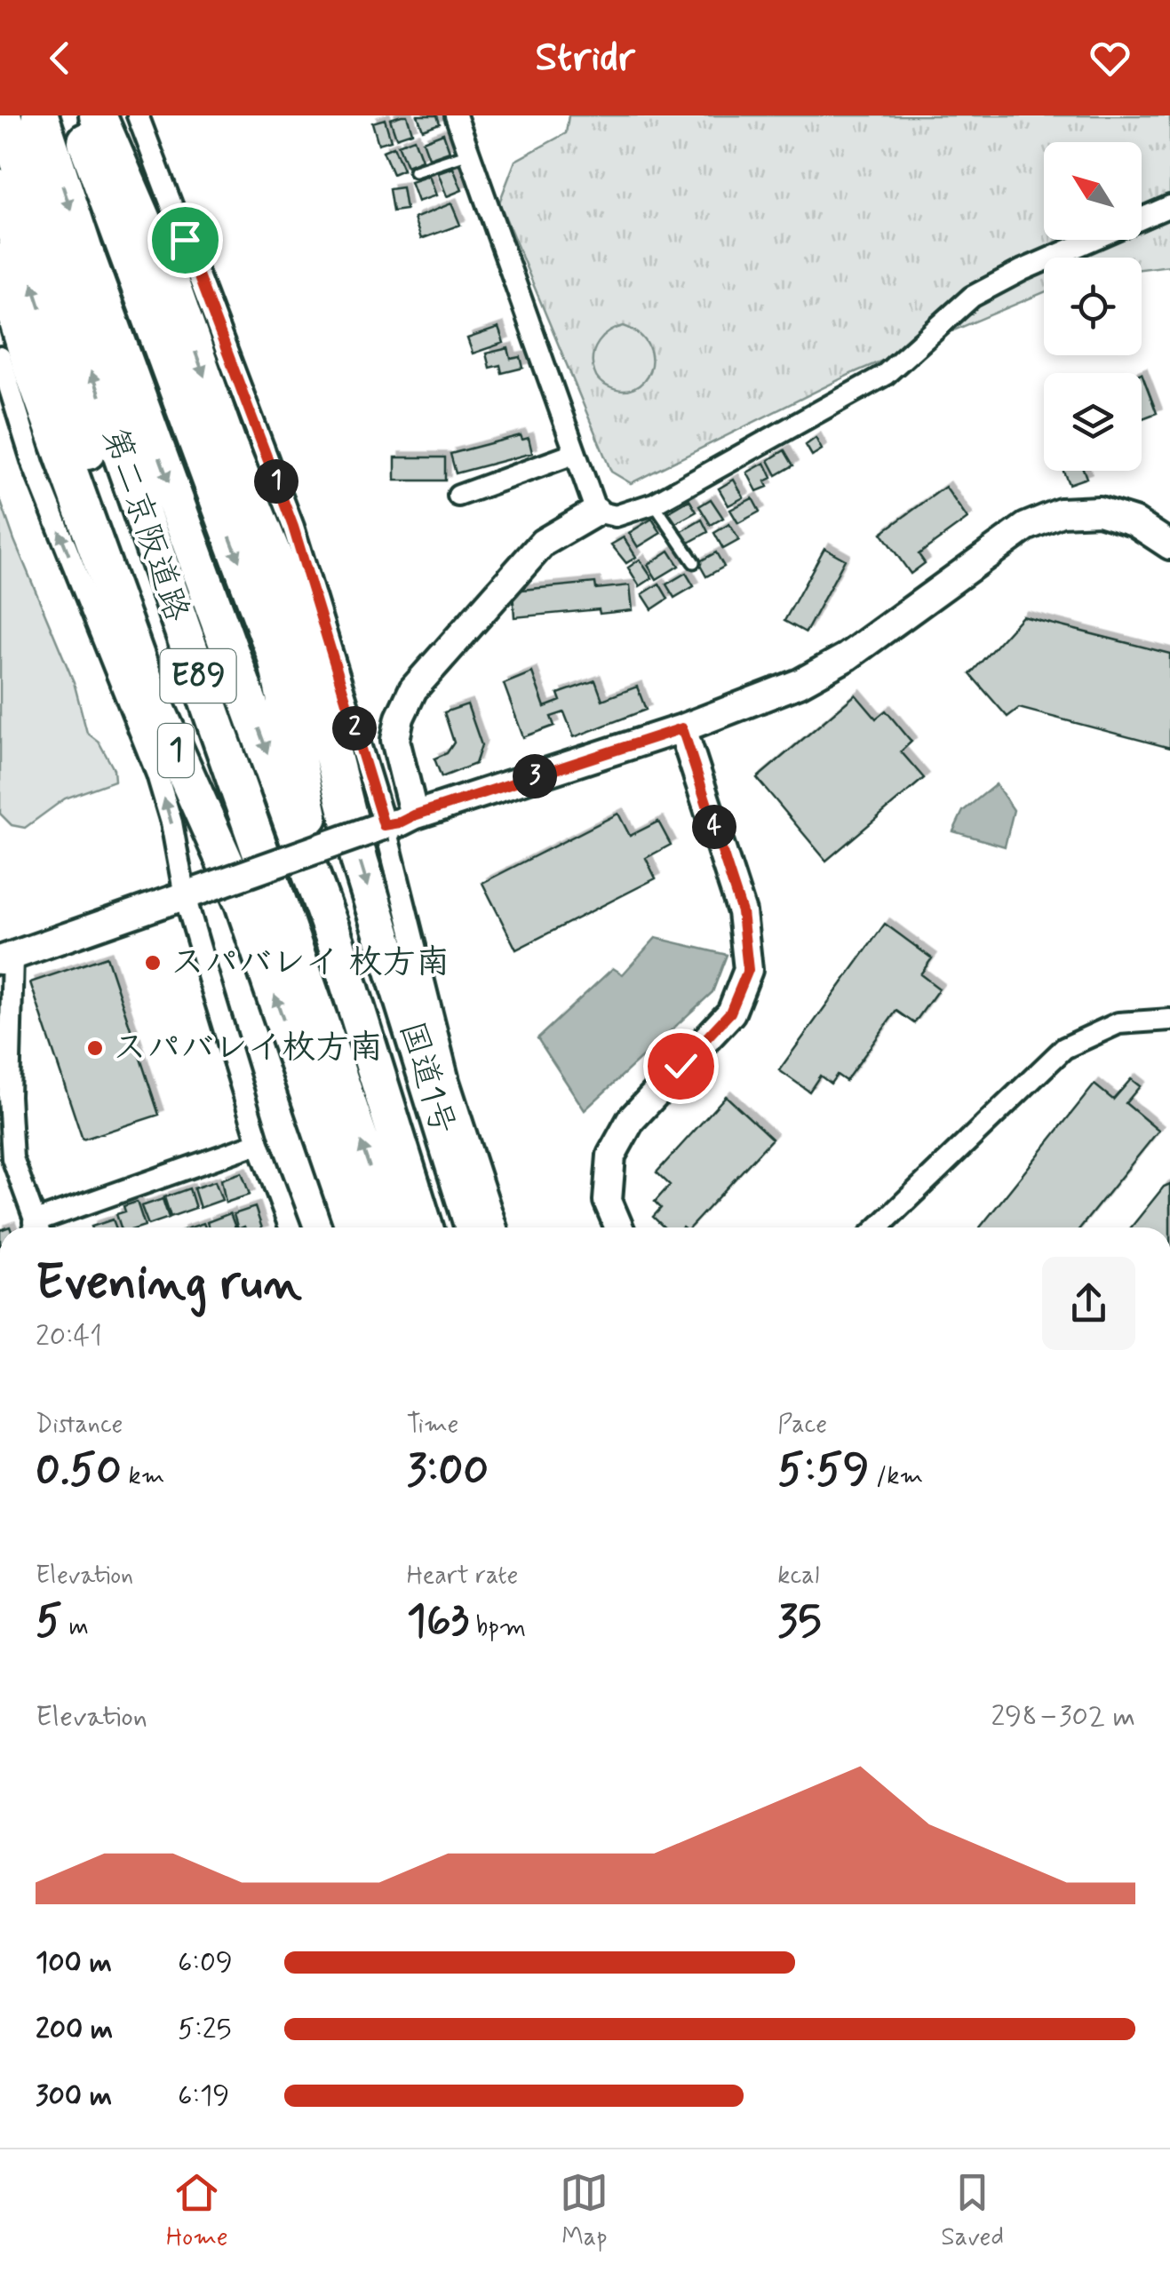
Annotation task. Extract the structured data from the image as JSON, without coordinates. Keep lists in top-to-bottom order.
{
  "streets": {
    "highway": [
      "第二京阪道路",
      "E89",
      "1",
      "国道1号"
    ]
  },
  "places": ["スパバレイ 枚方南", "スパバレイ枚方南"],
  "north": "top left",
  "page": {
    "header": "Stridr",
    "pins": [
      "1",
      "2",
      "3",
      "4"
    ],
    "heading": ["Evening run", "20:41"],
    "stats": [
      ["Distance", "0.50 km"],
      ["Time", "3:00"],
      ["Pace", "5:59 /km"],
      ["Elevation", "5 m"],
      ["Heart rate", "163 bpm"],
      ["kcal", "35"]
    ],
    "chart": ["Elevation", "298–302 m"],
    "list": [
      {
        "name": "100 m",
        "note": "6:09"
      },
      {
        "name": "200 m",
        "note": "5:25"
      },
      {
        "name": "300 m",
        "note": "6:19"
      }
    ],
    "tabs": ["Home", "Map", "Saved"]
  }
}
